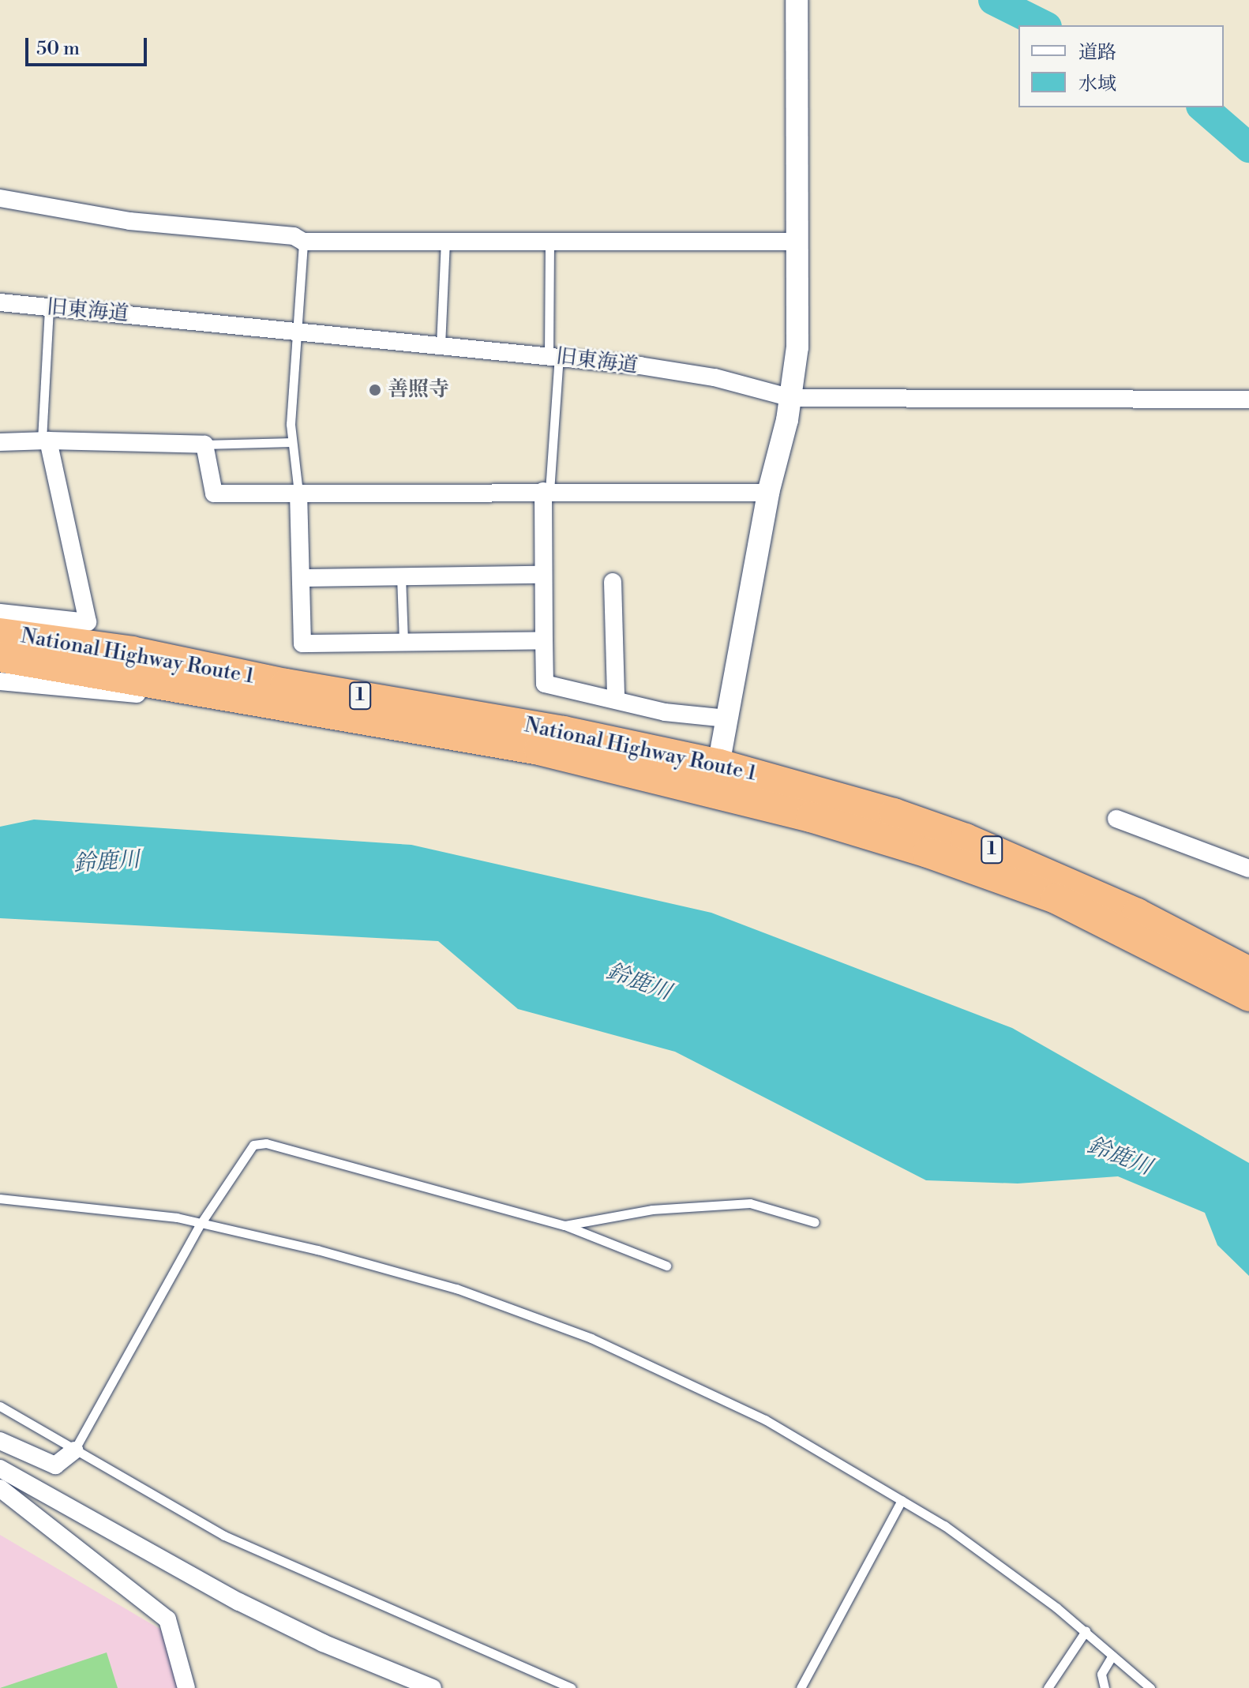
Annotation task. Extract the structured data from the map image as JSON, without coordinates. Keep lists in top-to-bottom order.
{
  "streets": {
    "highway": ["National Highway Route 1", "1"],
    "street": ["旧東海道"]
  },
  "water": ["鈴鹿川"],
  "places": ["善照寺"],
  "legend": ["道路", "水域"],
  "scale_bar": "50 m"
}
